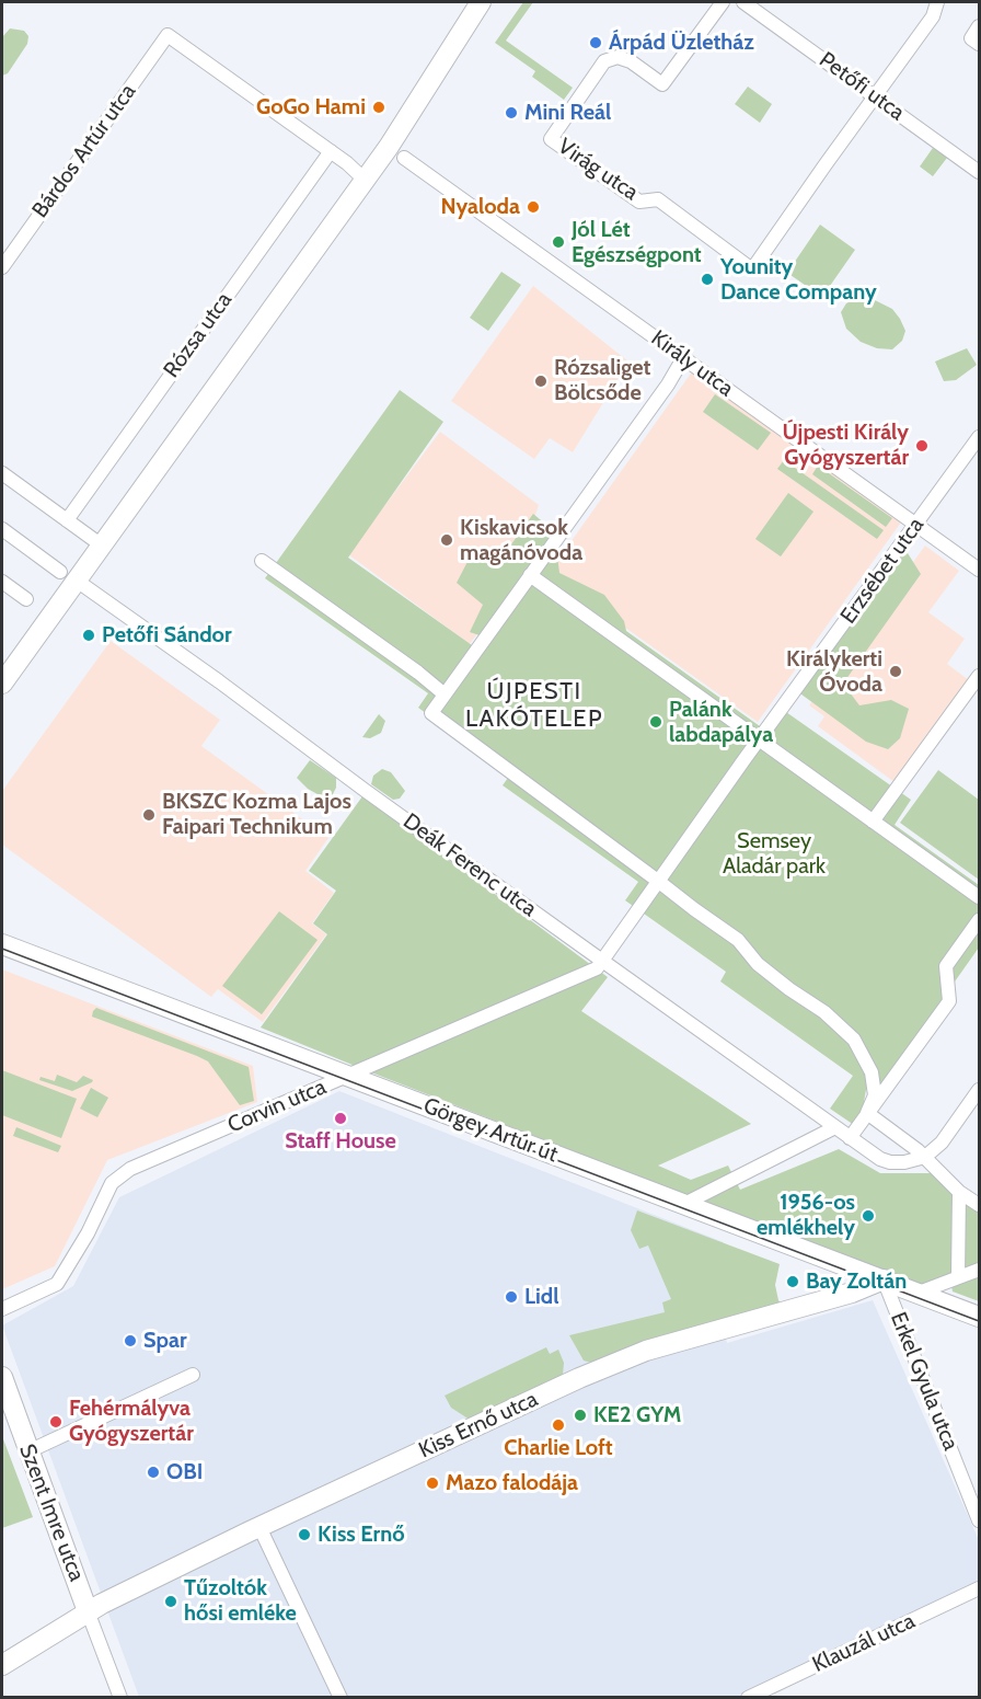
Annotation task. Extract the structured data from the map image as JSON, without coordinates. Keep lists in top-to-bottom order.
{
  "streets": {
    "street": [
      "Petőfi utca",
      "Bárdos Artúr utca",
      "Virág utca",
      "Rózsa utca",
      "Király utca",
      "Erzsébet utca",
      "Deák Ferenc utca",
      "Corvin utca",
      "Görgey Artúr út",
      "Erkel Gyula utca",
      "Kiss Ernő utca",
      "Szent Imre utca",
      "Klauzál utca"
    ]
  },
  "crossings": [
    ["Petőfi utca", "Virág utca"],
    ["Bárdos Artúr utca", "Rózsa utca"],
    ["Rózsa utca", "Deák Ferenc utca"],
    ["Király utca", "Erzsébet utca"],
    ["Erzsébet utca", "Deák Ferenc utca"],
    ["Erzsébet utca", "Corvin utca"],
    ["Deák Ferenc utca", "Corvin utca"],
    ["Corvin utca", "Görgey Artúr út"],
    ["Görgey Artúr út", "Erkel Gyula utca"],
    ["Görgey Artúr út", "Kiss Ernő utca"],
    ["Erkel Gyula utca", "Kiss Ernő utca"],
    ["Kiss Ernő utca", "Szent Imre utca"]
  ],
  "districts": ["ÚJPESTI LAKÓTELEP"],
  "parks": ["Semsey Aladár park"],
  "places": [
    "Árpád Üzletház",
    "GoGo Hami",
    "Mini Reál",
    "Nyaloda",
    "Jól Lét Egészségpont",
    "Younity Dance Company",
    "Rózsaliget Bölcsőde",
    "Újpesti Király Gyógyszertár",
    "Kiskavicsok magánóvoda",
    "Petőfi Sándor",
    "Királykerti Óvoda",
    "Palánk labdapálya",
    "BKSZC Kozma Lajos Faipari Technikum",
    "Staff House",
    "1956-os emlékhely",
    "Bay Zoltán",
    "Lidl",
    "Spar",
    "KE2 GYM",
    "Fehérmályva Gyógyszertár",
    "Charlie Loft",
    "OBI",
    "Mazo falodája",
    "Kiss Ernő",
    "Tűzoltók hősi emléke"
  ]
}
